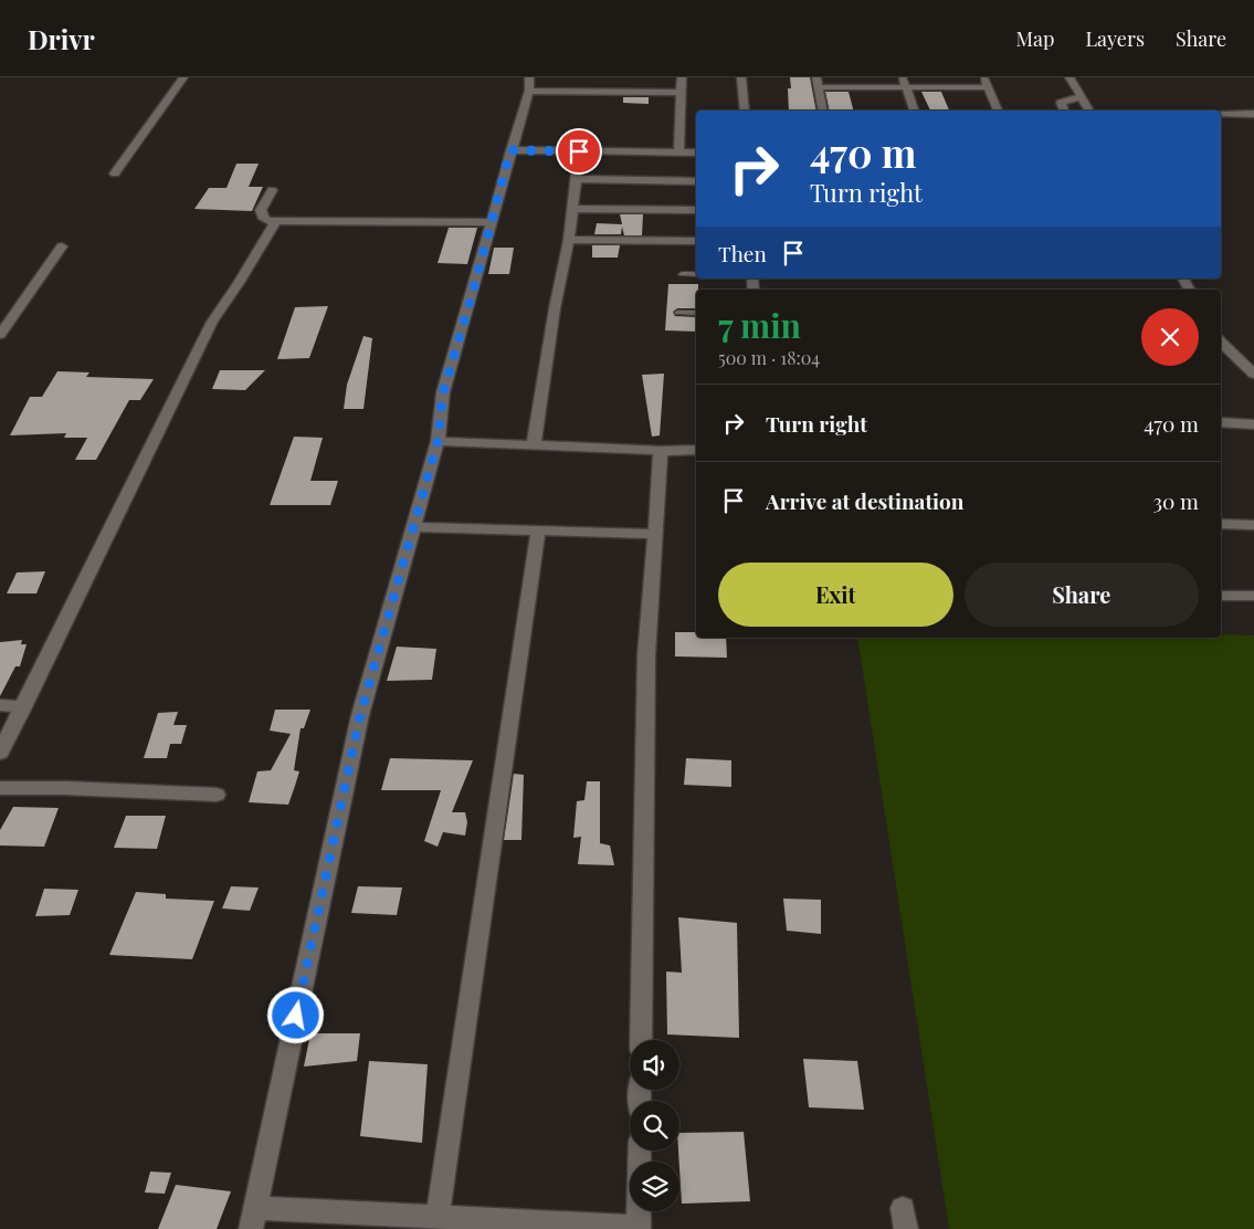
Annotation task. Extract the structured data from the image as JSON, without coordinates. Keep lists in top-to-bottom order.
{
  "page": {
    "header": "Drivr",
    "nav": ["Map", "Layers", "Share"],
    "turn": ["470 m", "Turn right"],
    "then": "Then",
    "heading": ["7 min", "500 m · 18:04"],
    "list": [
      {
        "name": "Turn right",
        "value": "470 m"
      },
      {
        "name": "Arrive at destination",
        "value": "30 m"
      }
    ],
    "buttons": ["Exit", "Share"]
  }
}
